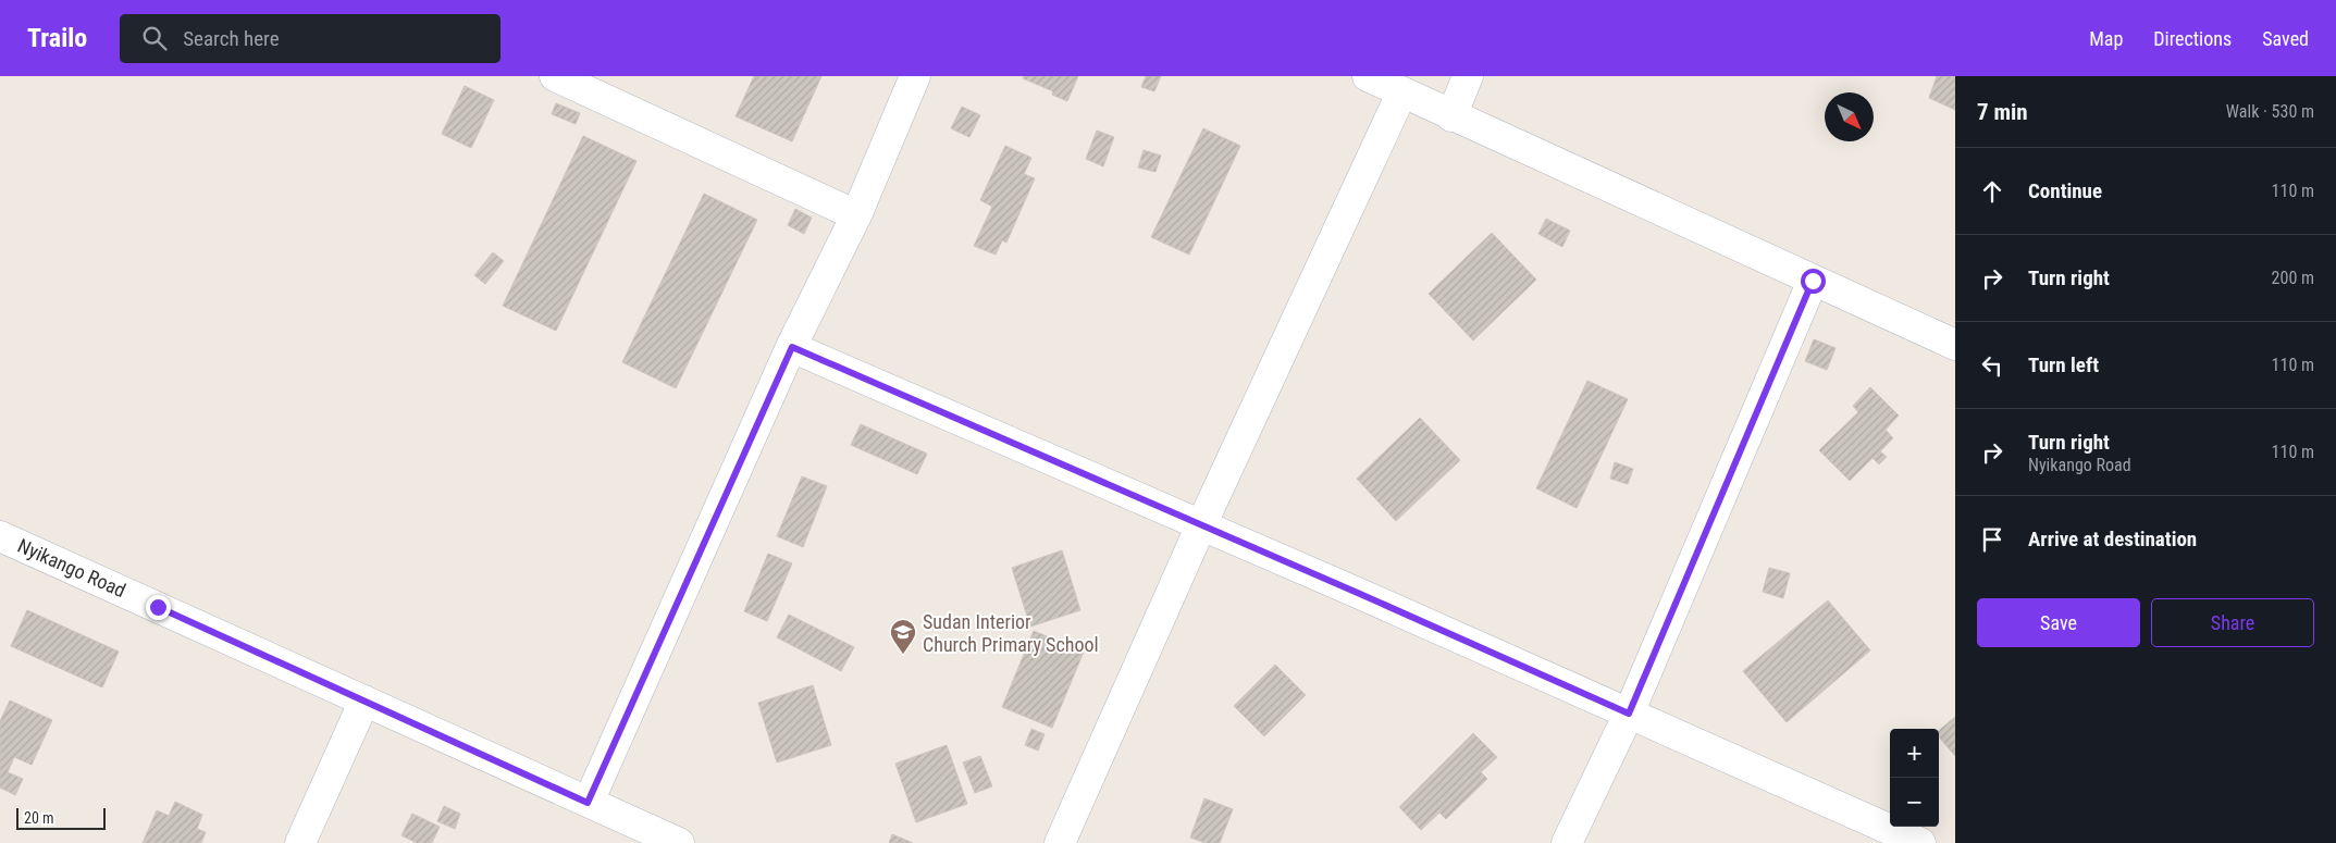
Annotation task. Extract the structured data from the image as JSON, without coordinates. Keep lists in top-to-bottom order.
{
  "streets": {
    "street": ["Nyikango Road"]
  },
  "places": {
    "school or university": ["Sudan Interior Church Primary School"]
  },
  "scale_bar": "20 m",
  "north": "bottom right",
  "page": {
    "header": "Trailo",
    "search": "Search here",
    "nav": ["Map", "Directions", "Saved"],
    "heading": ["7 min", "Walk · 530 m"],
    "list": [
      ["Continue", "110 m"],
      ["Turn right", "200 m"],
      ["Turn left", "110 m"],
      ["Turn right", "Nyikango Road", "110 m"],
      "Arrive at destination"
    ],
    "buttons": ["Save", "Share"],
    "map_buttons": ["+", "−"],
    "scale": "20 m"
  }
}
